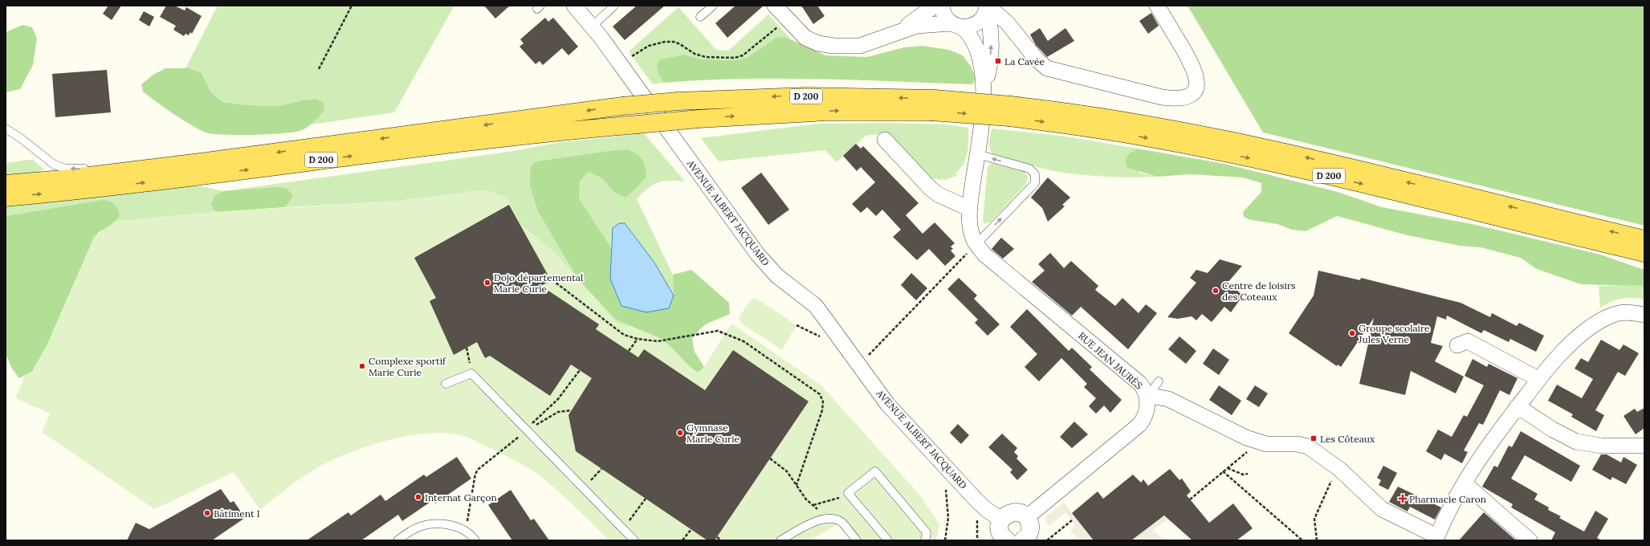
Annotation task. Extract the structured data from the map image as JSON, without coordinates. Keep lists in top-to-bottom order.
{
  "streets": {
    "main road": ["D 200"],
    "street": ["AVENUE ALBERT JACQUARD", "RUE JEAN JAURÈS"]
  },
  "places": {
    "transit": ["La Cavée", "Les Côteaux"],
    "other": [
      "Dojo départemental Marie Curie",
      "Centre de loisirs des Coteaux",
      "Groupe scolaire Jules Verne",
      "Complexe sportif Marie Curie",
      "Gymnase Marie Curie",
      "Internat Garçon",
      "Bâtiment I"
    ],
    "health": ["Pharmacie Caron"]
  }
}
